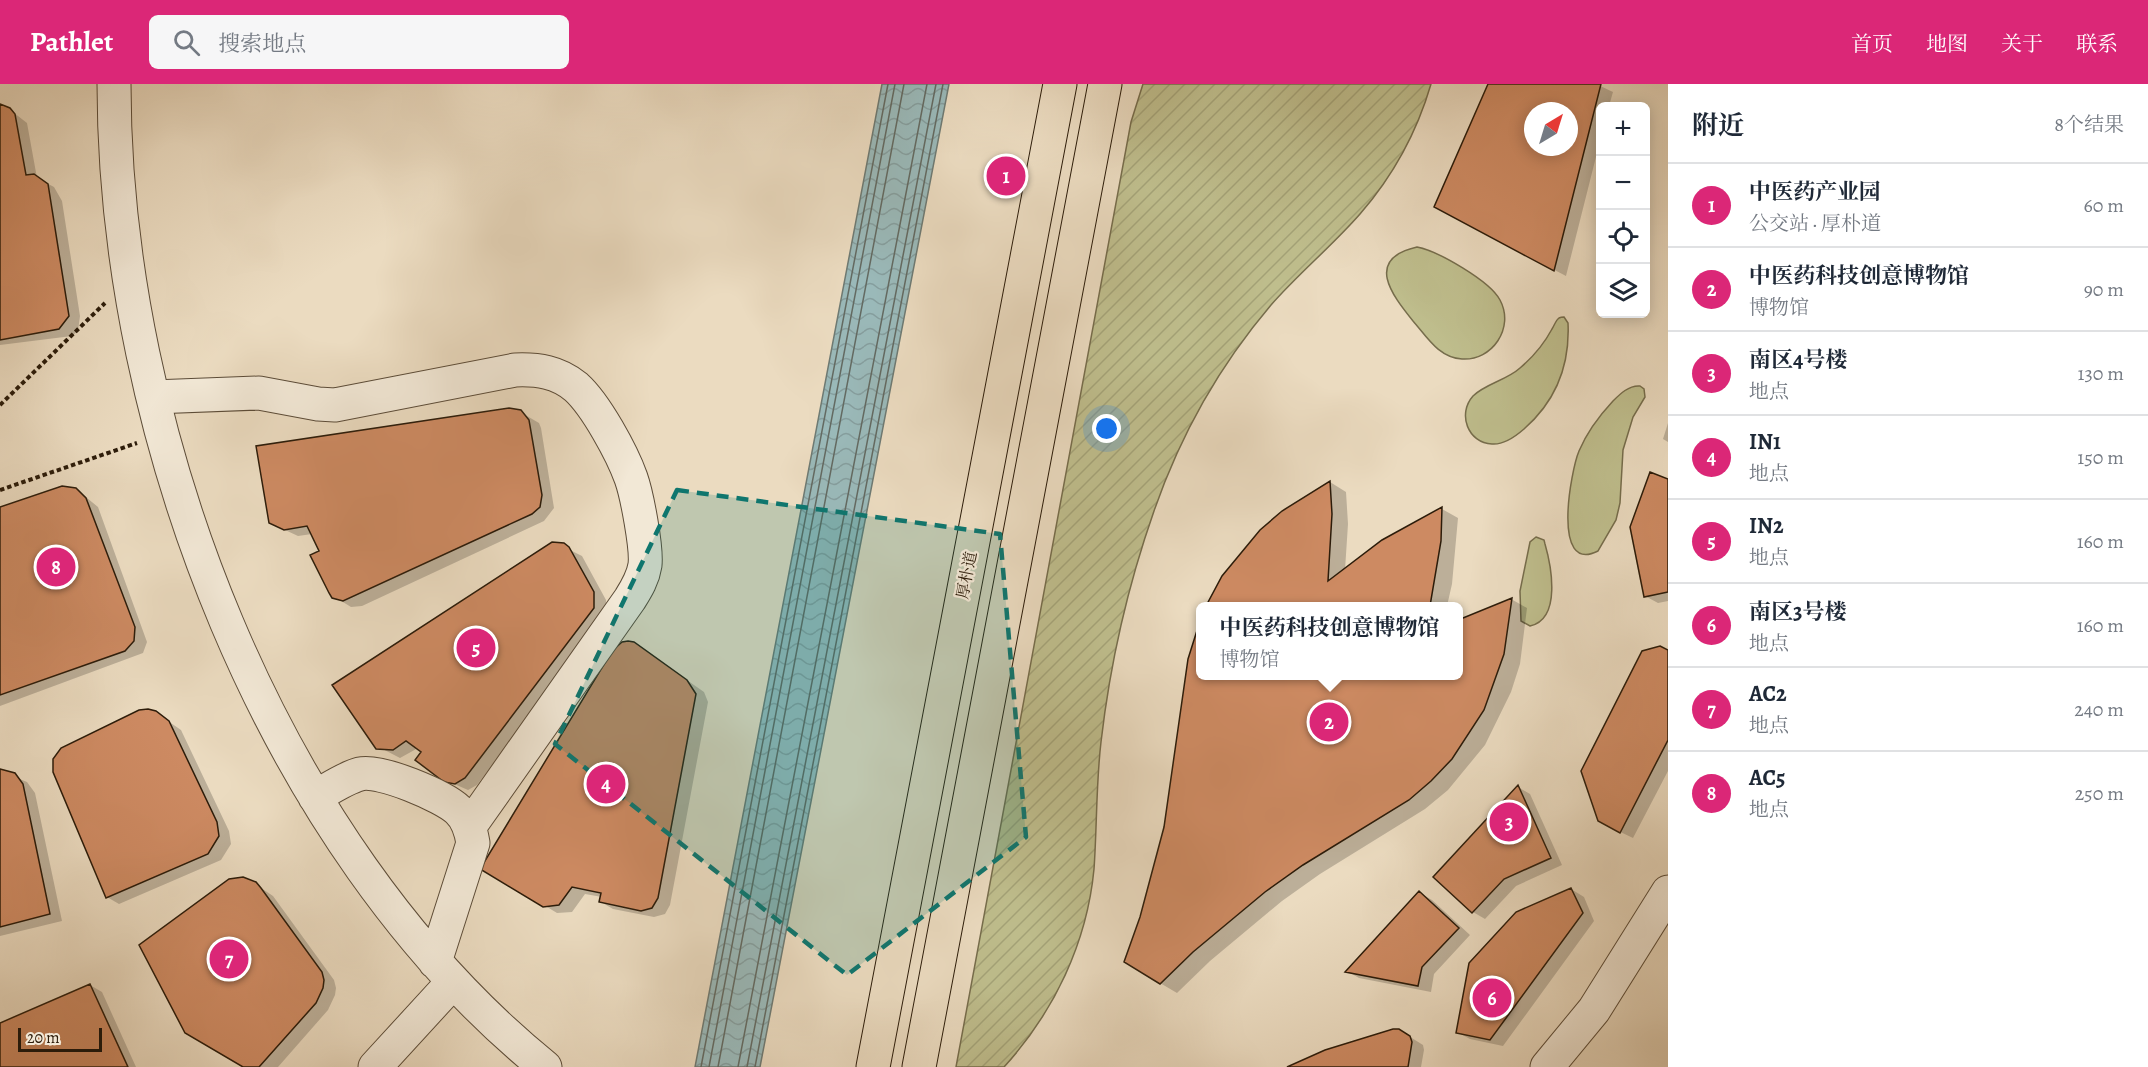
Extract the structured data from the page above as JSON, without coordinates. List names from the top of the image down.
{
  "streets": {
    "main road": ["厚朴道"]
  },
  "scale_bar": "20 m",
  "north": "top right",
  "page": {
    "header": "Pathlet",
    "search": "搜索地点",
    "nav": [
      "首页",
      "地图",
      "关于",
      "联系"
    ],
    "heading": ["附近", "8个结果"],
    "map_buttons": ["+", "−"],
    "pins": [
      "1",
      "8",
      "5",
      "2",
      "4",
      "3",
      "7",
      "6"
    ],
    "list": [
      {
        "mark": "1",
        "name": "中医药产业园",
        "note": "公交站 · 厚朴道",
        "value": "60 m"
      },
      {
        "mark": "2",
        "name": "中医药科技创意博物馆",
        "note": "博物馆",
        "value": "90 m"
      },
      {
        "mark": "3",
        "name": "南区4号楼",
        "note": "地点",
        "value": "130 m"
      },
      {
        "mark": "4",
        "name": "IN1",
        "note": "地点",
        "value": "150 m"
      },
      {
        "mark": "5",
        "name": "IN2",
        "note": "地点",
        "value": "160 m"
      },
      {
        "mark": "6",
        "name": "南区3号楼",
        "note": "地点",
        "value": "160 m"
      },
      {
        "mark": "7",
        "name": "AC2",
        "note": "地点",
        "value": "240 m"
      },
      {
        "mark": "8",
        "name": "AC5",
        "note": "地点",
        "value": "250 m"
      }
    ],
    "popup": ["中医药科技创意博物馆", "博物馆"],
    "scale": "20 m"
  }
}
